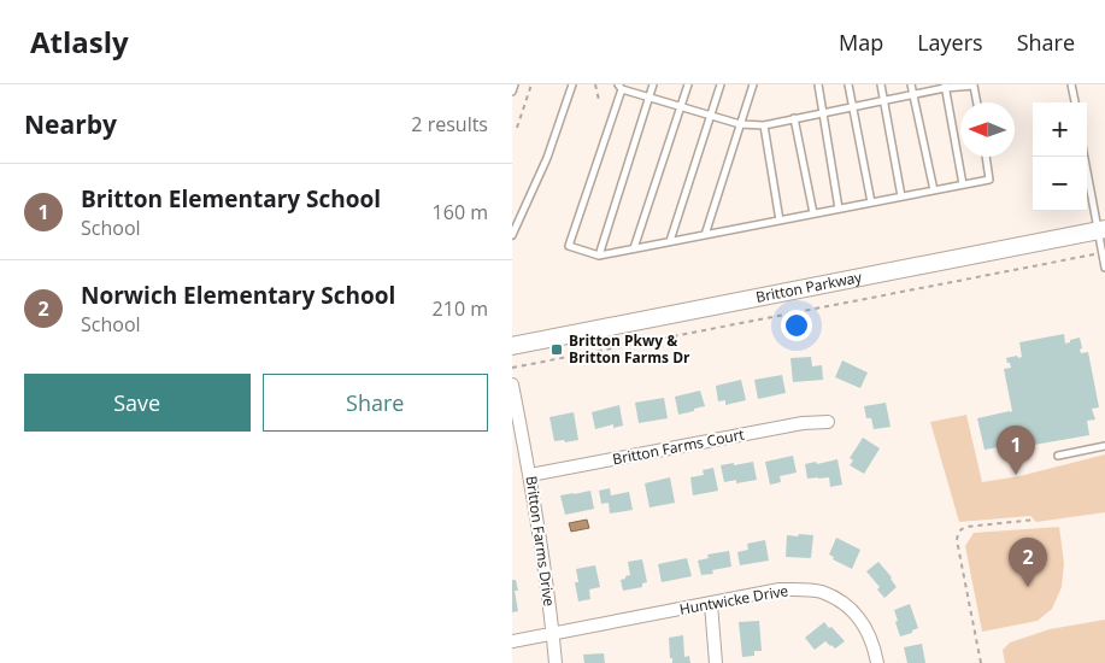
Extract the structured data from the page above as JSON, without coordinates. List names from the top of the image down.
{
  "streets": {
    "main road": ["Britton Parkway"],
    "street": ["Britton Farms Court", "Britton Farms Drive", "Huntwicke Drive"]
  },
  "crossings": [
    ["Britton Farms Court", "Britton Farms Drive"],
    ["Britton Farms Drive", "Huntwicke Drive"]
  ],
  "places": {
    "transit": ["Britton Pkwy & Britton Farms Dr"]
  },
  "north": "left",
  "page": {
    "header": "Atlasly",
    "nav": ["Map", "Layers", "Share"],
    "heading": ["Nearby", "2 results"],
    "map_buttons": ["+", "−"],
    "list": [
      {
        "mark": "1",
        "name": "Britton Elementary School",
        "note": "School",
        "value": "160 m"
      },
      {
        "mark": "2",
        "name": "Norwich Elementary School",
        "note": "School",
        "value": "210 m"
      }
    ],
    "buttons": ["Save", "Share"],
    "pins": ["1", "2"]
  }
}
